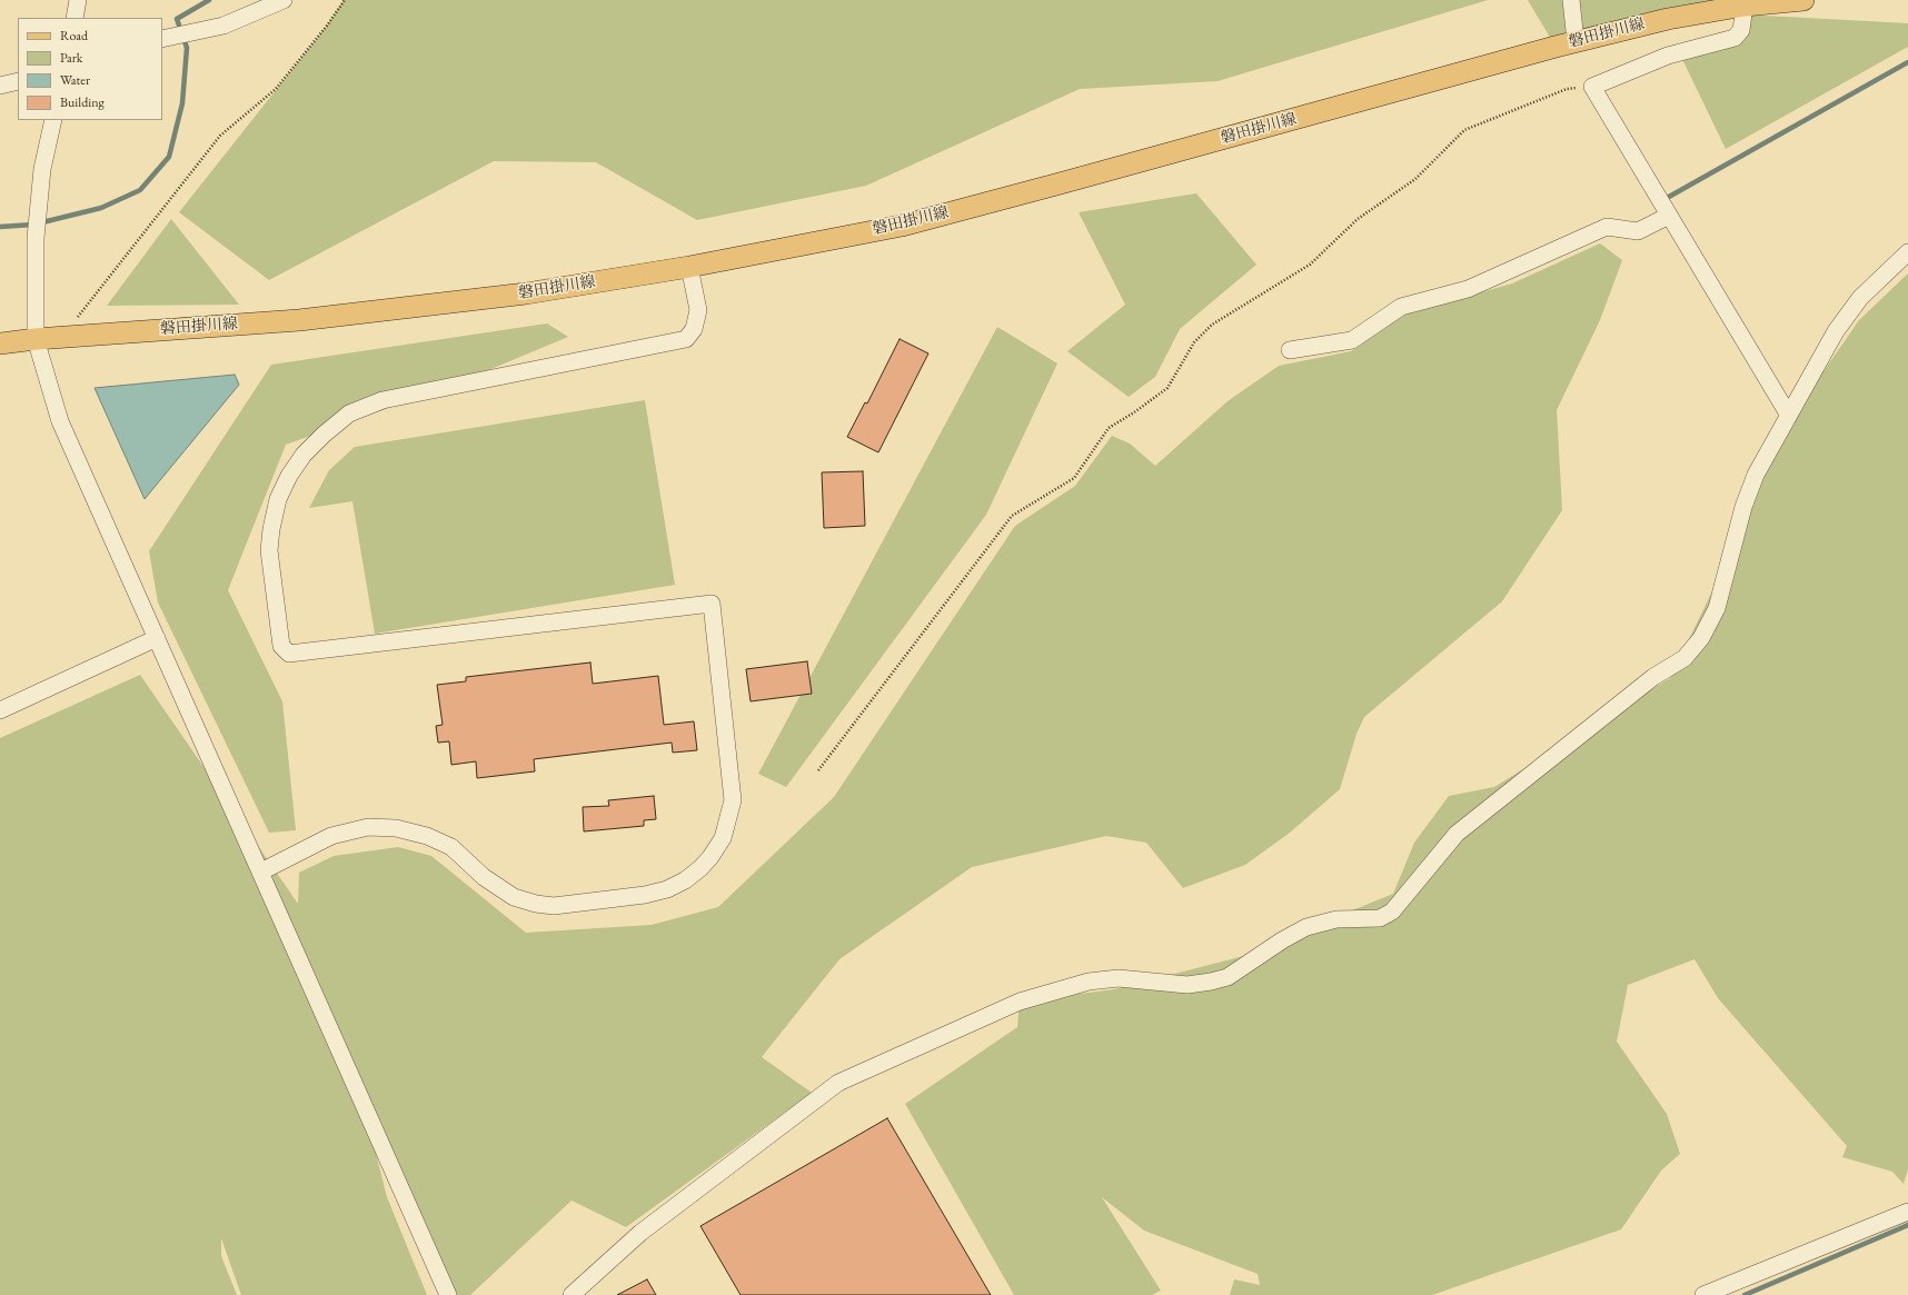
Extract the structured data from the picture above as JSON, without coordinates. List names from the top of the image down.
{
  "streets": {
    "main road": ["磐田掛川線"]
  },
  "legend": [
    "Road",
    "Park",
    "Water",
    "Building"
  ]
}
